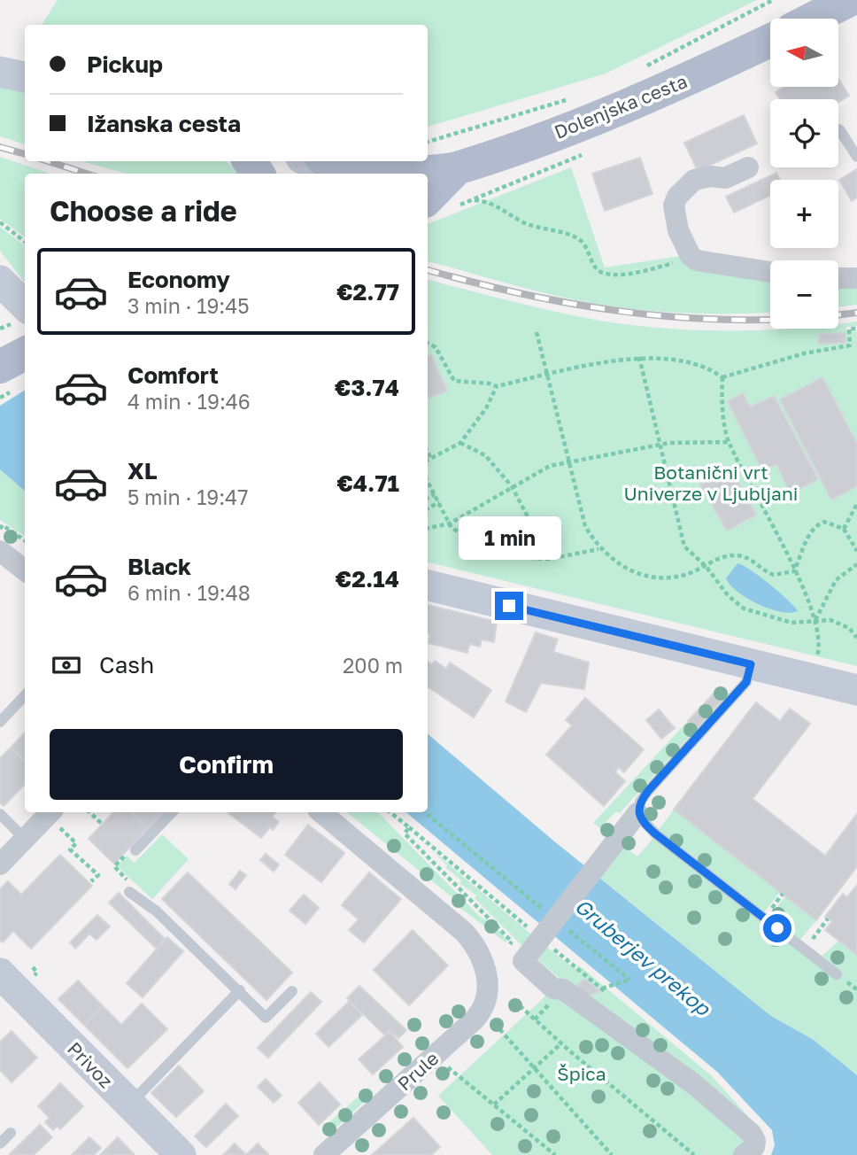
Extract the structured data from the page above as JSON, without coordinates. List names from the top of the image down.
{
  "streets": {
    "main road": ["Dolenjska cesta", "Privoz"],
    "street": ["Prule"]
  },
  "water": ["Gruberjev prekop"],
  "parks": ["Botanični vrt Univerze v Ljubljani", "Špica"],
  "north": "left",
  "page": {
    "map_buttons": ["+", "−"],
    "banner": ["Pickup", "Ižanska cesta"],
    "heading": "Choose a ride",
    "list": [
      {
        "name": "Economy",
        "note": "3 min · 19:45",
        "value": "€2.77"
      },
      {
        "name": "Comfort",
        "note": "4 min · 19:46",
        "value": "€3.74"
      },
      {
        "name": "XL",
        "note": "5 min · 19:47",
        "value": "€4.71"
      },
      {
        "name": "Black",
        "note": "6 min · 19:48",
        "value": "€2.14"
      }
    ],
    "bubble": "1 min",
    "pay": ["Cash", "200 m"],
    "buttons": "Confirm"
  }
}
